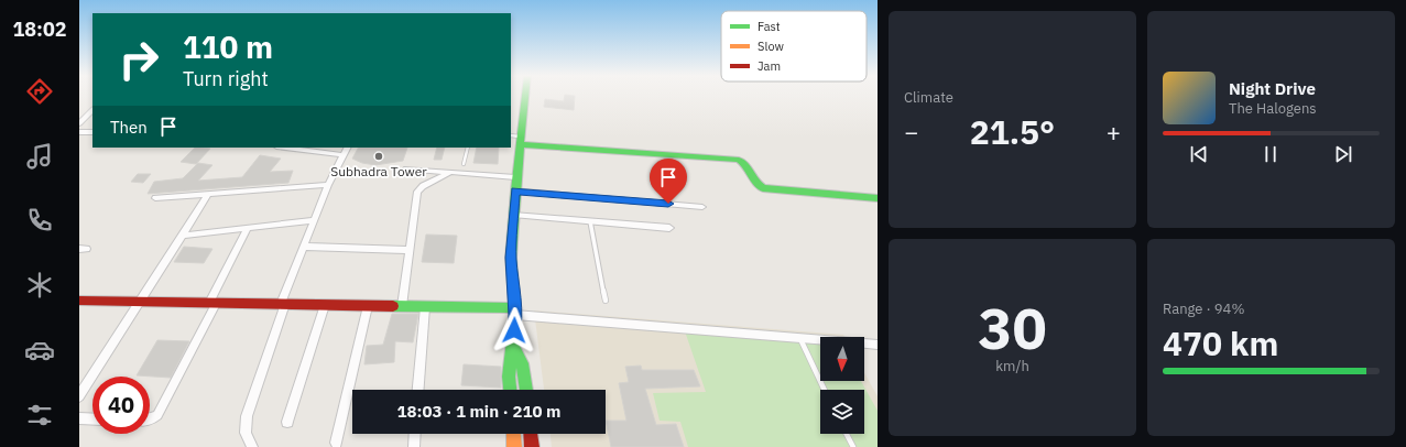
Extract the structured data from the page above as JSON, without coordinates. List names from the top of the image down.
{
  "places": ["Subhadra Tower"],
  "legend": ["Fast", "Slow", "Jam"],
  "north": "bottom",
  "page": {
    "tabs": "18:02",
    "tile": [
      "Climate",
      ["30", "km/h"],
      ["Range · 94%", "470 km"]
    ],
    "turn": ["110 m", "Turn right"],
    "song": ["Night Drive", "The Halogens"],
    "then": "Then",
    "heat": ["−", "21.5°", "+"],
    "limit": "40",
    "trip": "18:03 · 1 min · 210 m"
  }
}
